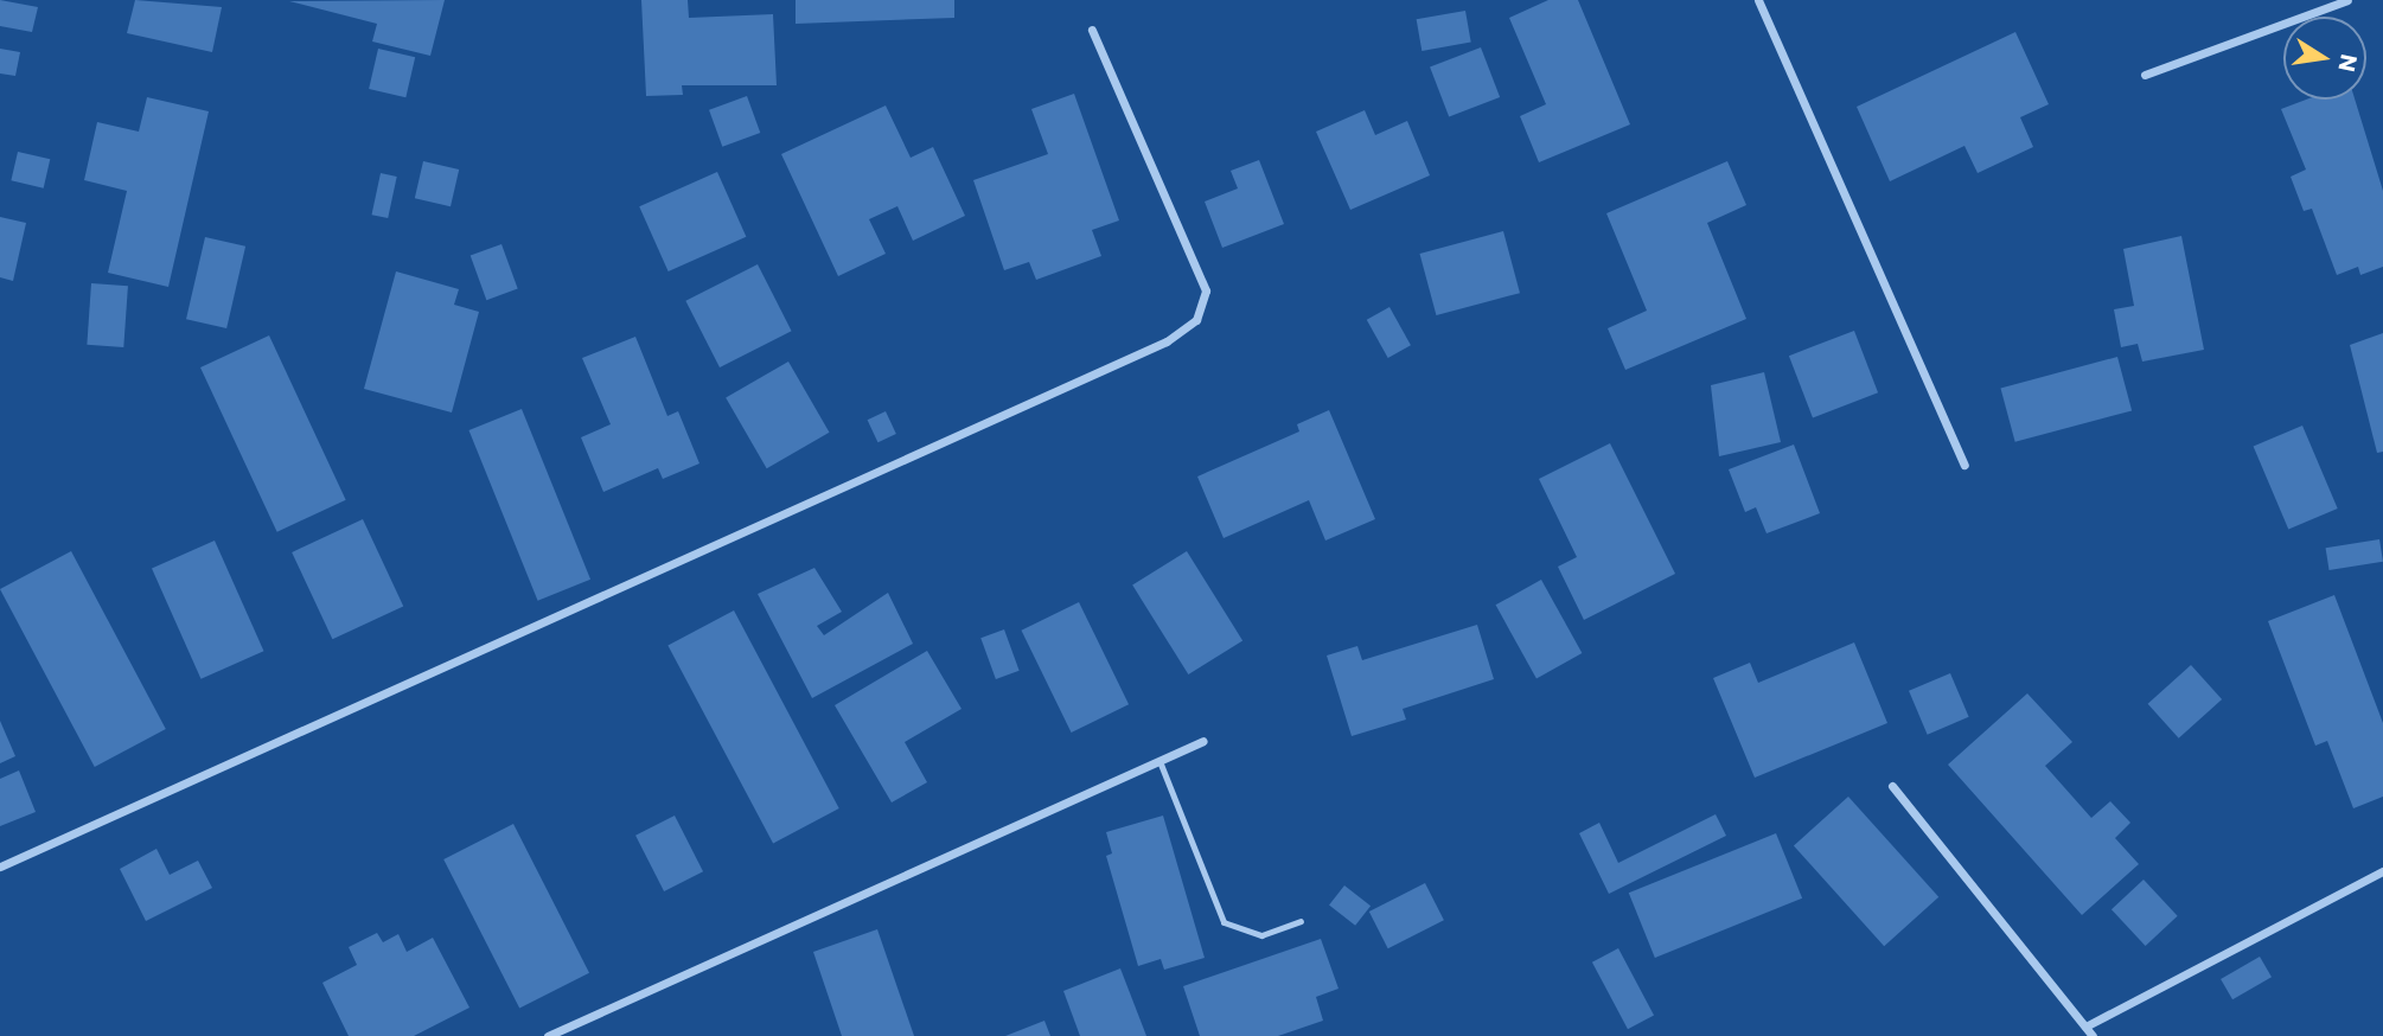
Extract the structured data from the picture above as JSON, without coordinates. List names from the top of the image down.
{
  "north": "right"
}
